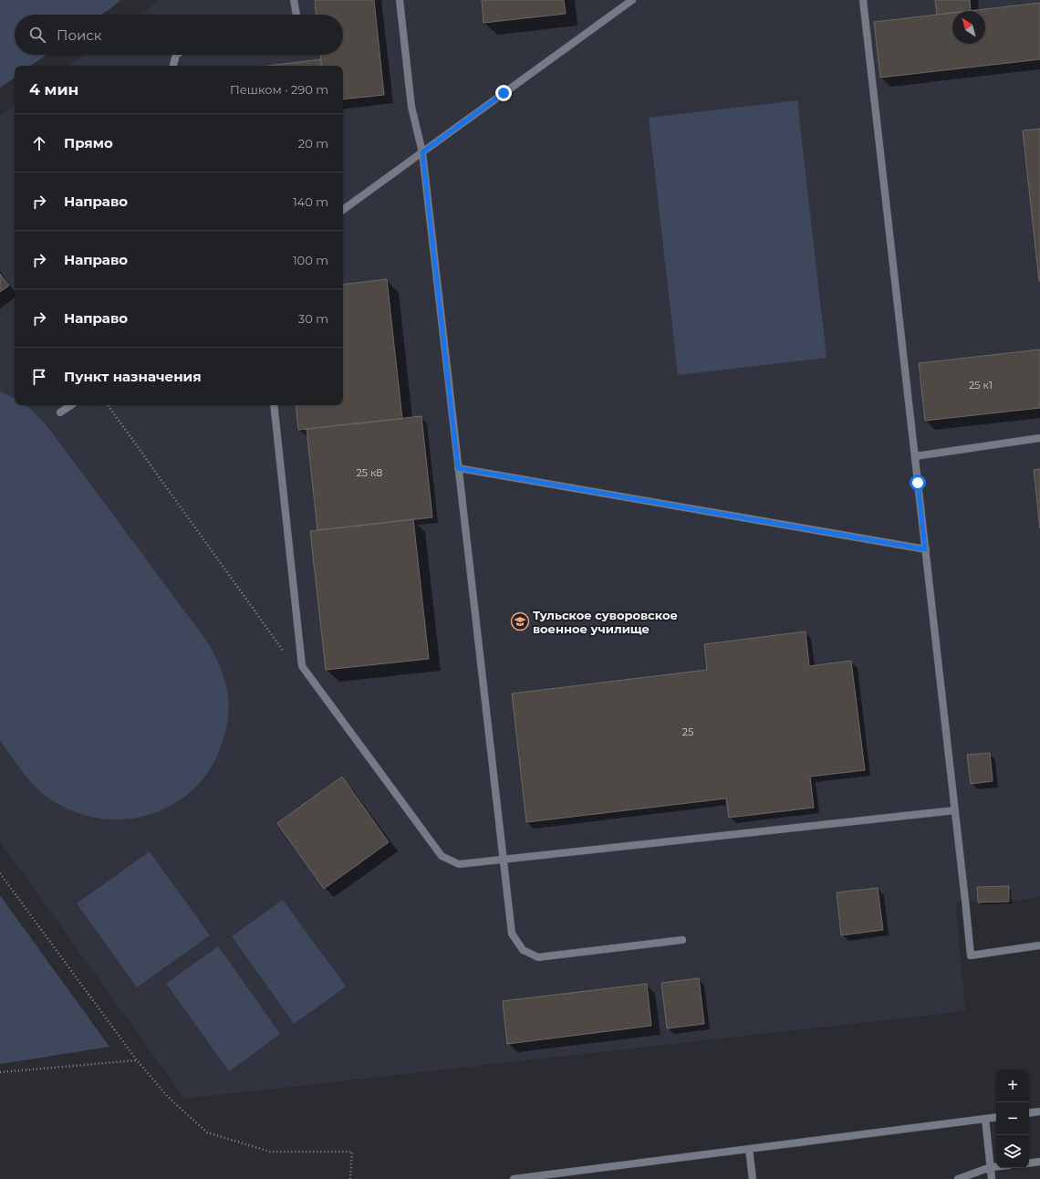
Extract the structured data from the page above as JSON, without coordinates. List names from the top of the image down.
{
  "places": {
    "school or university": ["Тульское суворовское военное училище"]
  },
  "house_numbers": ["25 к1", "25 к8", "25"],
  "north": "top left",
  "page": {
    "search": "Поиск",
    "heading": ["4 мин", "Пешком · 290 m"],
    "list": [
      ["Прямо", "20 m"],
      ["Направо", "140 m"],
      ["Направо", "100 m"],
      ["Направо", "30 m"],
      "Пункт назначения"
    ],
    "map_buttons": ["+", "−"]
  }
}
